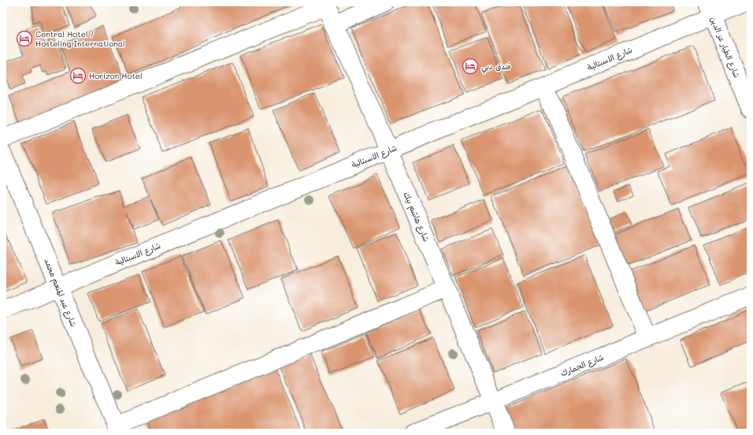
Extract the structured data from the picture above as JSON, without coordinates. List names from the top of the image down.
{
  "streets": {
    "street": [
      "شارع الطيار عز الدين",
      "شارع الاسبتالية",
      "شارع هاشم بيك",
      "شارع عبد المنعم محمد",
      "شارع الجمارك"
    ]
  },
  "crossings": [
    ["شارع الطيار عز الدين", "شارع الاسبتالية"],
    ["شارع الاسبتالية", "شارع هاشم بيك"],
    ["شارع الاسبتالية", "شارع عبد المنعم محمد"],
    ["شارع هاشم بيك", "شارع الجمارك"]
  ],
  "places": {
    "hotel": ["Central Hotel / Hosteling International", "فندق دبي", "Horizon Hotel"]
  }
}
